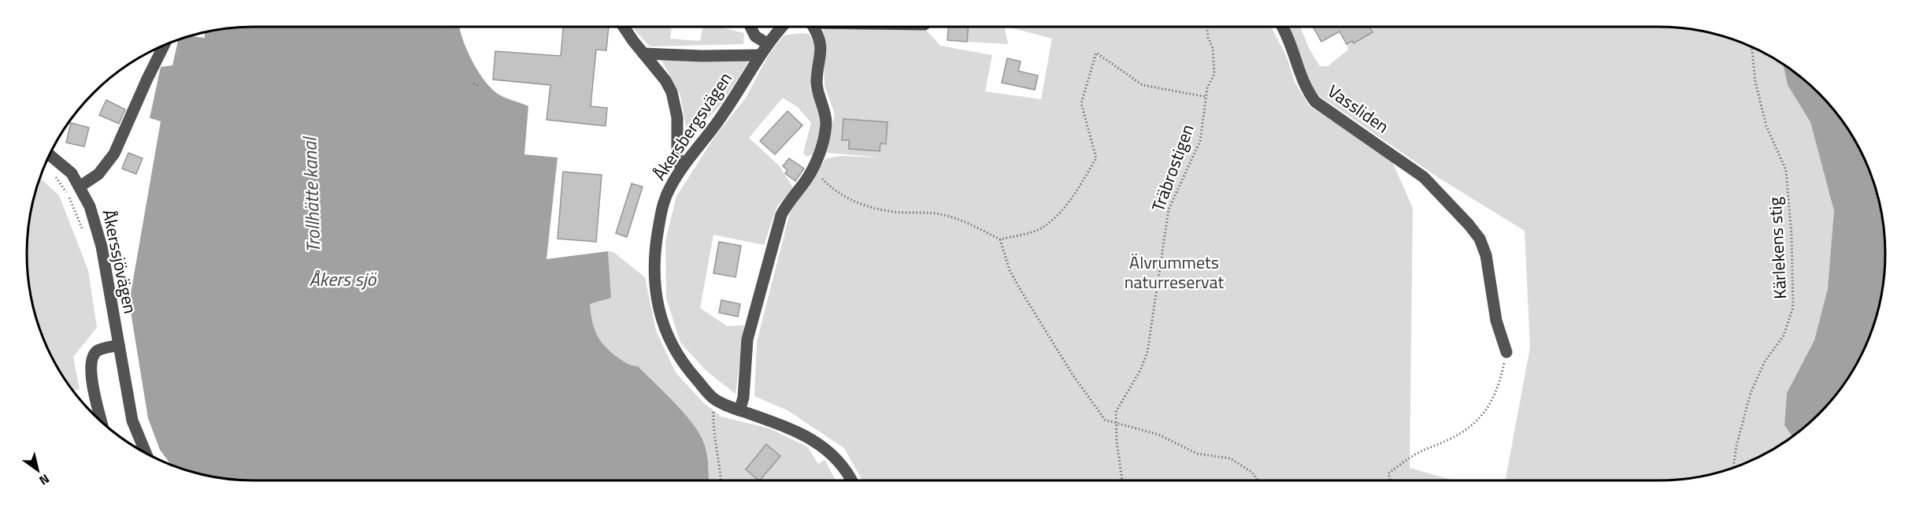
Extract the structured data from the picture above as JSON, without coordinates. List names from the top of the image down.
{
  "streets": {
    "street": ["Vassliden", "Åkersbergsvägen", "Åkerssjövägen"],
    "path": ["Träbrostigen", "Kärlekens stig"]
  },
  "water": ["Trollhätte kanal", "Åkers sjö"],
  "parks": ["Älvrummets naturreservat"],
  "north": "bottom right"
}
